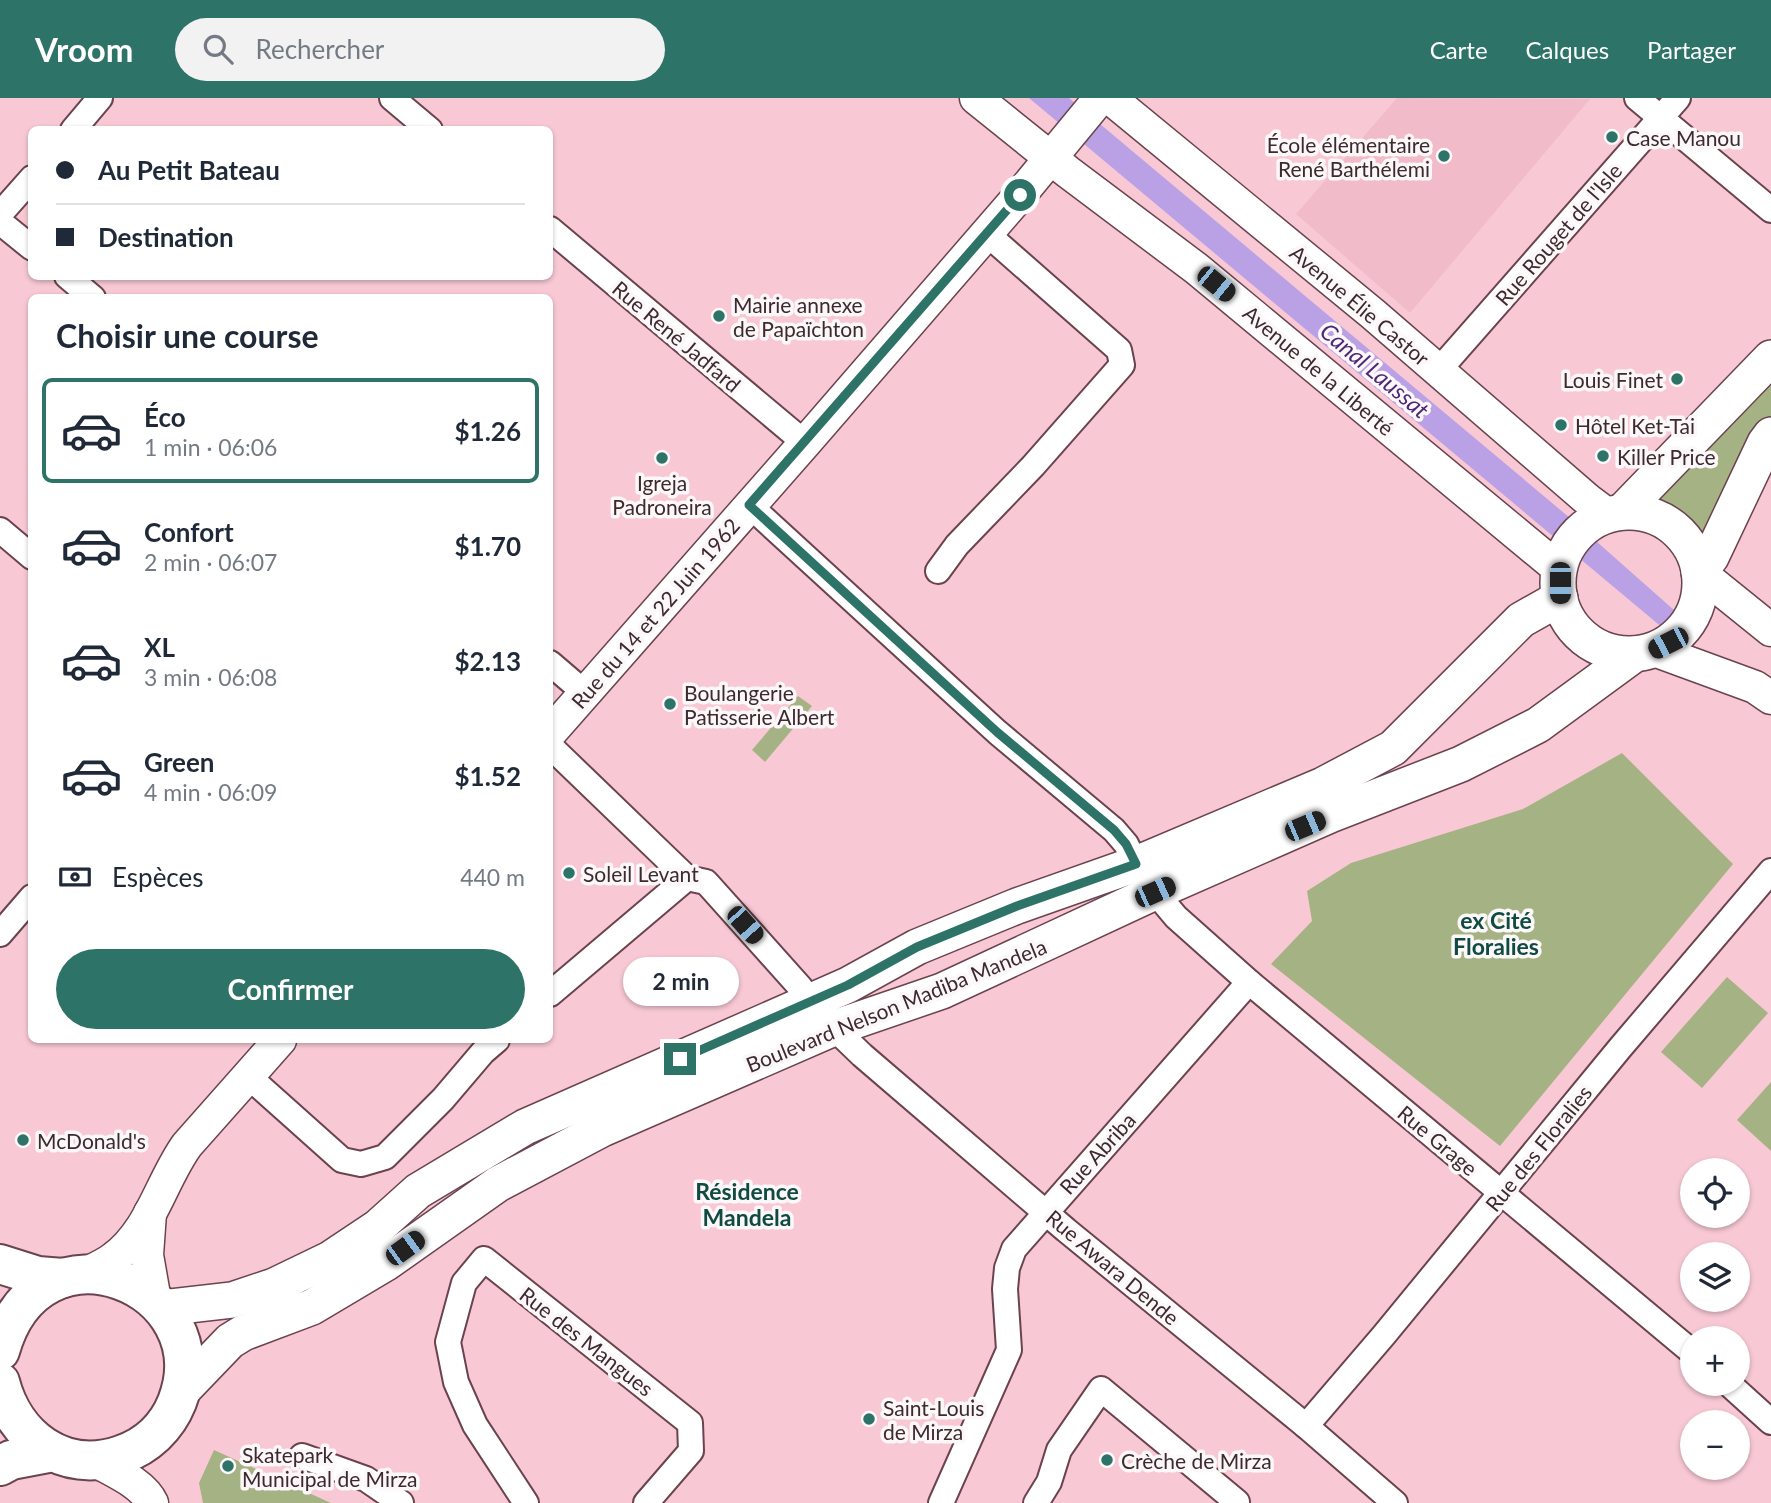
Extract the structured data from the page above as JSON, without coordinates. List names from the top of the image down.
{
  "streets": {
    "main road": ["Boulevard Nelson Madiba Mandela"],
    "street": [
      "Rue Rouget de l'Isle",
      "Avenue Élie Castor",
      "Rue René Jadfard",
      "Avenue de la Liberté",
      "Rue du 14 et 22 Juin 1962",
      "Rue Grage",
      "Rue des Floralies",
      "Rue Abriba",
      "Rue Awara Dende",
      "Rue des Mangues"
    ]
  },
  "crossings": [
    ["Rue Rouget de l'Isle", "Avenue Élie Castor"],
    ["Avenue Élie Castor", "Avenue de la Liberté"],
    ["Avenue Élie Castor", "Rue du 14 et 22 Juin 1962"],
    ["Avenue Élie Castor", "Boulevard Nelson Madiba Mandela"],
    ["Rue René Jadfard", "Rue du 14 et 22 Juin 1962"],
    ["Avenue de la Liberté", "Rue du 14 et 22 Juin 1962"],
    ["Avenue de la Liberté", "Boulevard Nelson Madiba Mandela"],
    ["Rue du 14 et 22 Juin 1962", "Rue Grage"],
    ["Boulevard Nelson Madiba Mandela", "Rue Grage"],
    ["Boulevard Nelson Madiba Mandela", "Rue Awara Dende"],
    ["Rue Grage", "Rue des Floralies"],
    ["Rue Grage", "Rue Abriba"],
    ["Rue des Floralies", "Rue Awara Dende"],
    ["Rue Abriba", "Rue Awara Dende"]
  ],
  "districts": ["ex Cité Floralies", "Résidence Mandela"],
  "water": ["Canal Laussat"],
  "places": [
    "Case Manou",
    "École élémentaire René Barthélemi",
    "Mairie annexe de Papaïchton",
    "Louis Finet",
    "Hôtel Ket-Tai",
    "Killer Price",
    "Igreja Padroneira",
    "Boulangerie Patisserie Albert",
    "Soleil Levant",
    "McDonald's",
    "Saint-Louis de Mirza",
    "Crèche de Mirza",
    "Skatepark Municipal de Mirza"
  ],
  "page": {
    "header": "Vroom",
    "search": "Rechercher",
    "nav": ["Carte", "Calques", "Partager"],
    "banner": ["Au Petit Bateau", "Destination"],
    "heading": "Choisir une course",
    "list": [
      {
        "name": "Éco",
        "note": "1 min · 06:06",
        "value": "$1.26"
      },
      {
        "name": "Confort",
        "note": "2 min · 06:07",
        "value": "$1.70"
      },
      {
        "name": "XL",
        "note": "3 min · 06:08",
        "value": "$2.13"
      },
      {
        "name": "Green",
        "note": "4 min · 06:09",
        "value": "$1.52"
      }
    ],
    "pay": ["Espèces", "440 m"],
    "buttons": "Confirmer",
    "bubble": "2 min",
    "map_buttons": ["+", "−"]
  }
}
